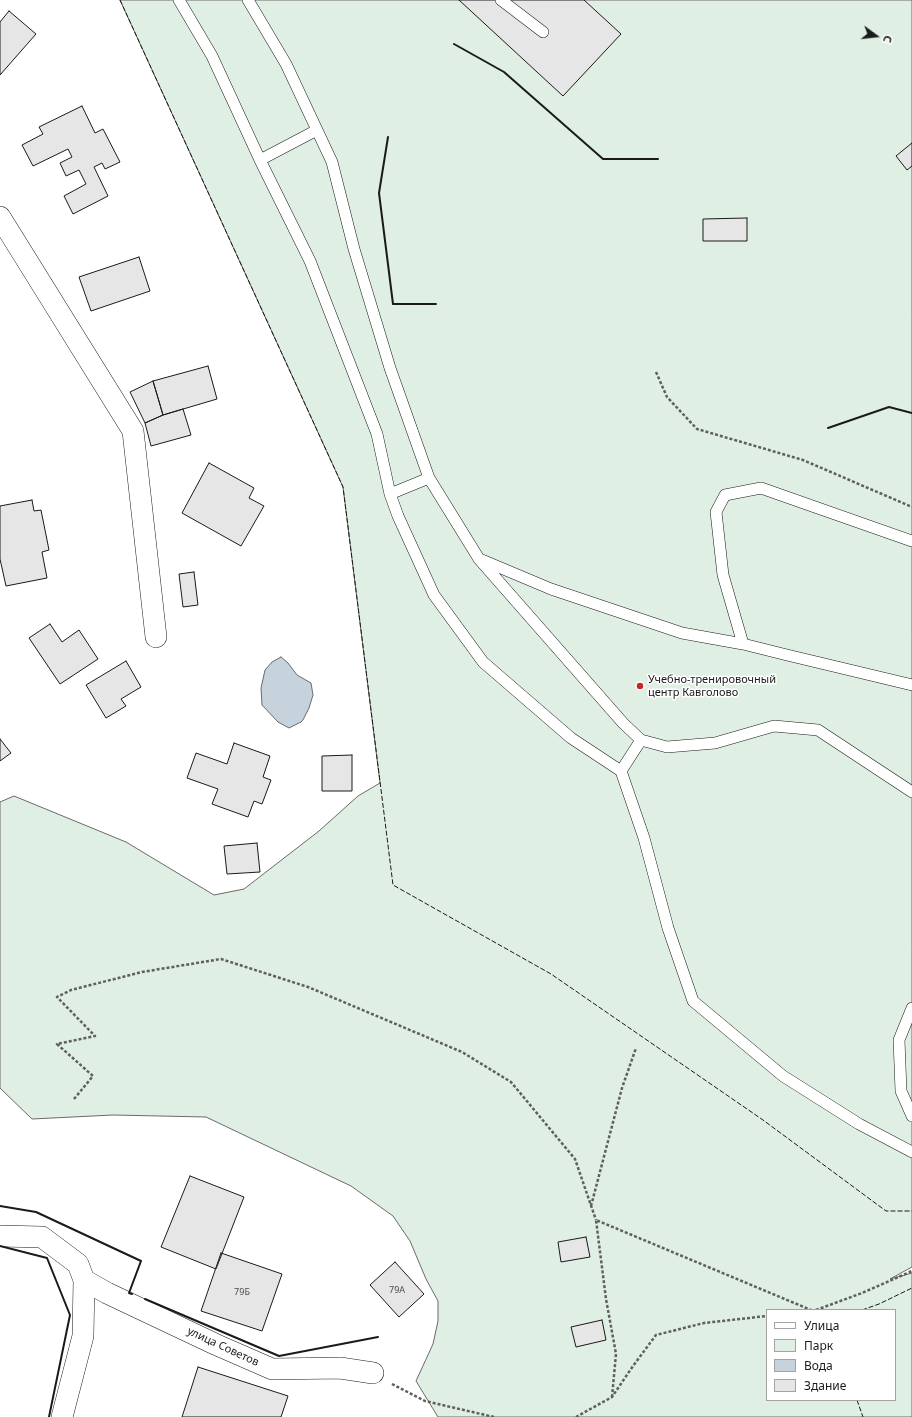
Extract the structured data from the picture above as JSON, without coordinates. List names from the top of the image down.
{
  "streets": {
    "street": ["улица Советов"]
  },
  "places": ["Учебно-тренировочный центр Кавголово"],
  "house_numbers": ["79А", "79Б"],
  "legend": [
    "Улица",
    "Парк",
    "Вода",
    "Здание"
  ],
  "north": "right"
}
